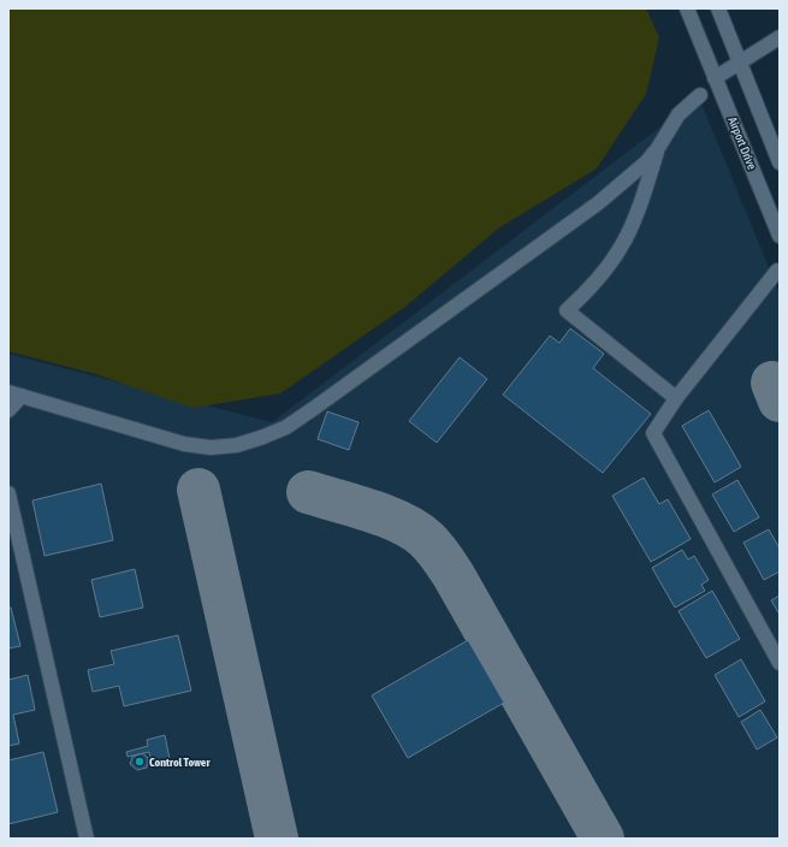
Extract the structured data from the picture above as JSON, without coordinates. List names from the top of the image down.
{
  "streets": {
    "street": ["Airport Drive"]
  },
  "places": ["Control Tower"]
}
